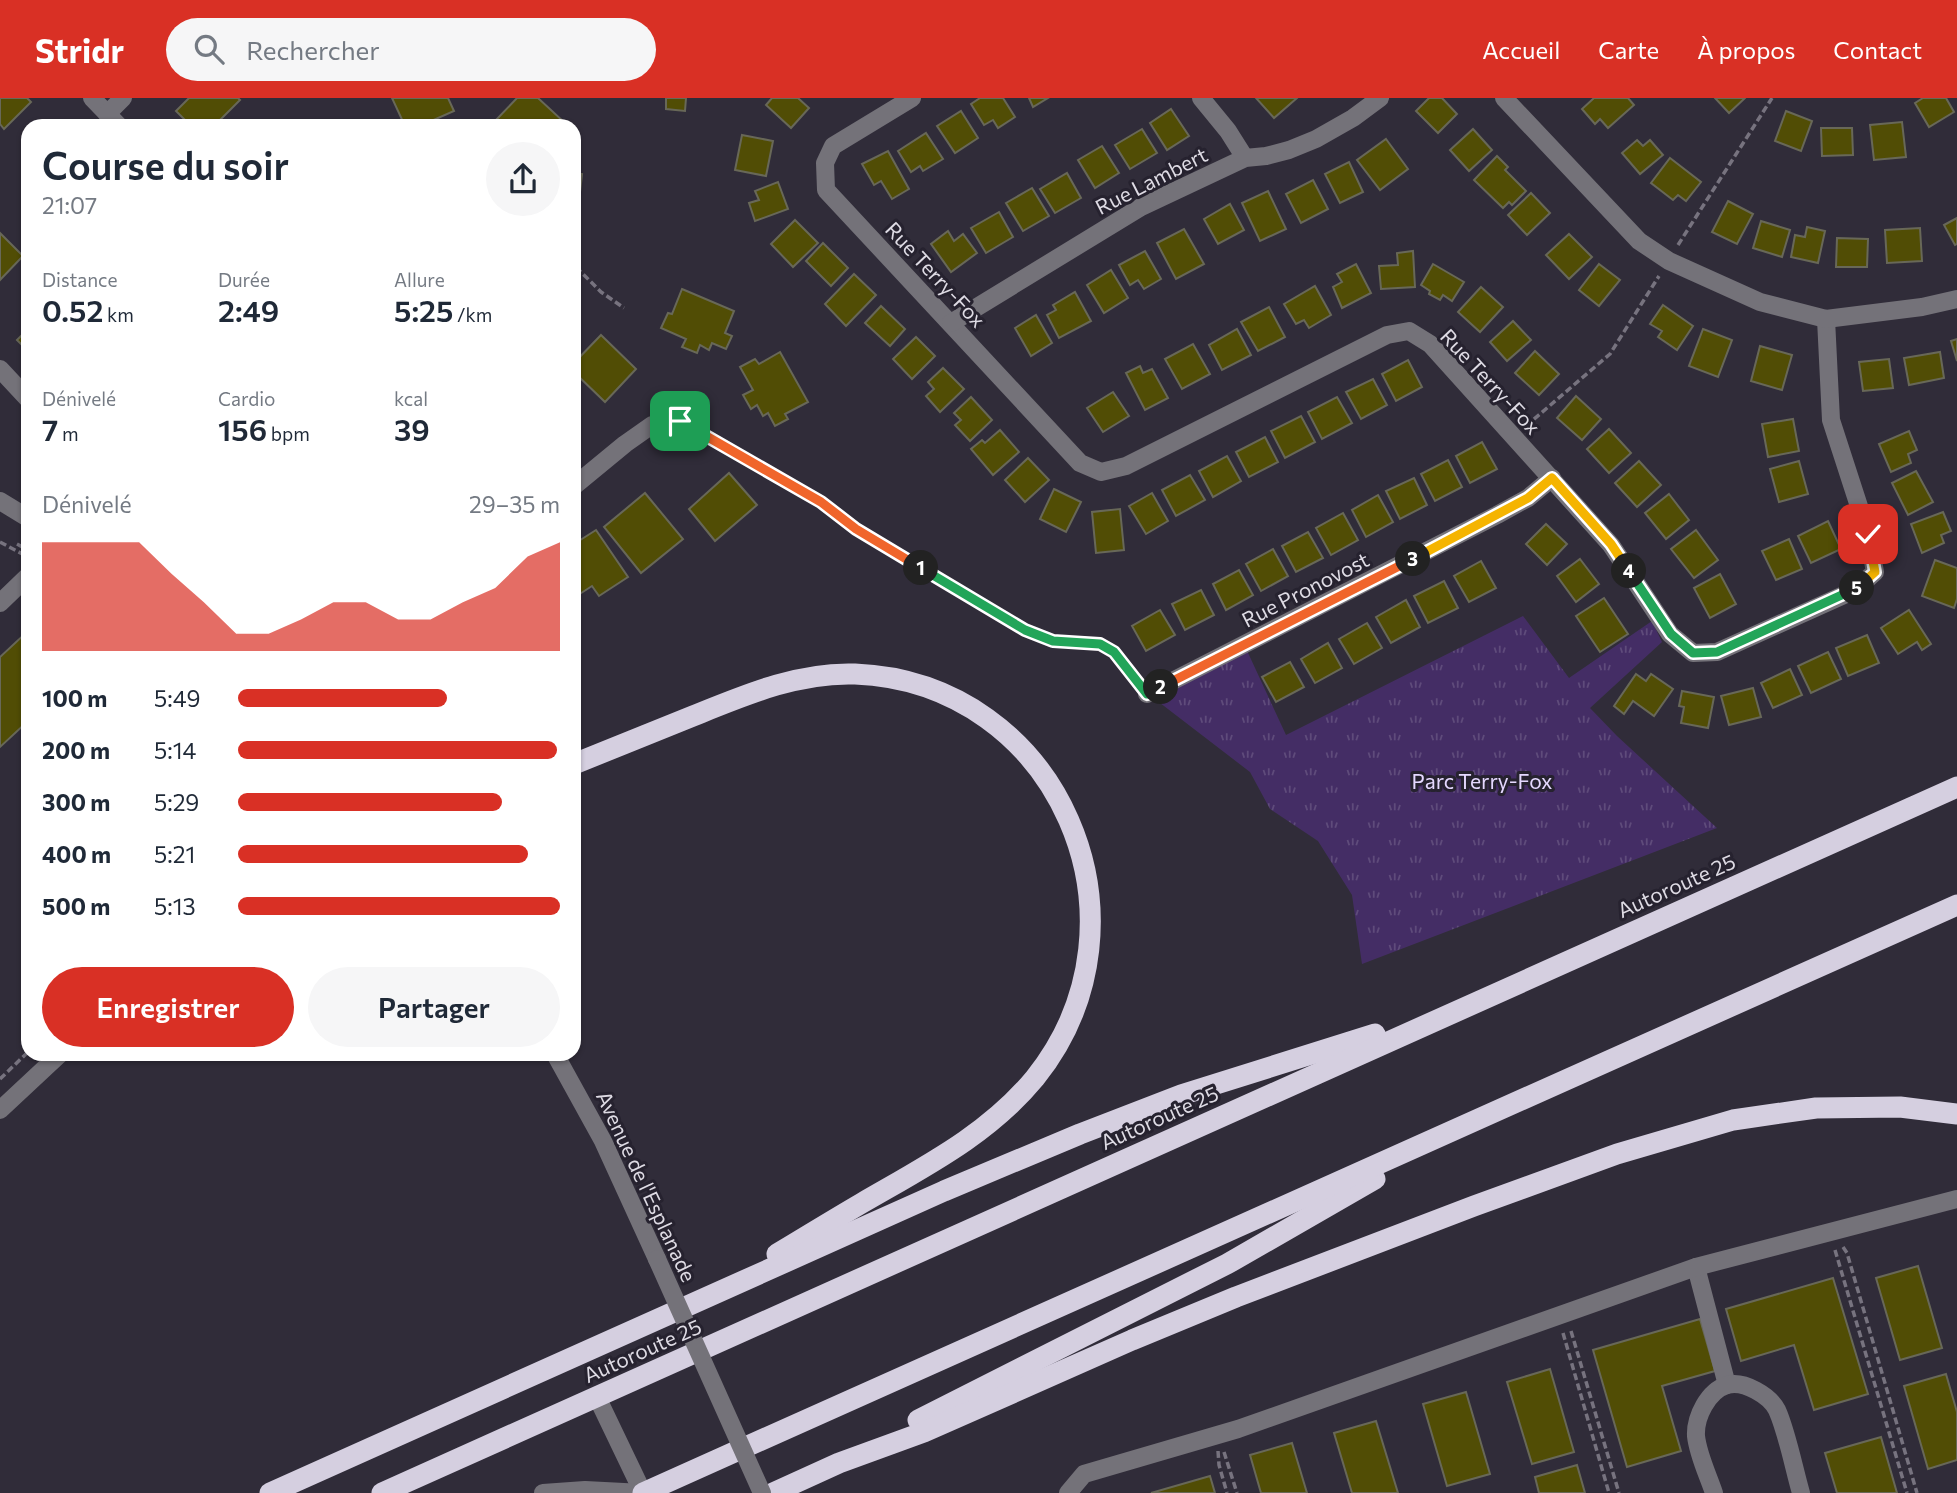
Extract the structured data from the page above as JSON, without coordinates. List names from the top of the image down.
{
  "streets": {
    "highway": ["Autoroute 25"],
    "street": [
      "Rue Lambert",
      "Rue Terry-Fox",
      "Rue Pronovost",
      "Avenue de l'Esplanade"
    ]
  },
  "crossings": [
    ["Rue Lambert", "Rue Terry-Fox"],
    ["Rue Terry-Fox", "Rue Pronovost"]
  ],
  "parks": ["Parc Terry-Fox"],
  "page": {
    "header": "Stridr",
    "search": "Rechercher",
    "nav": [
      "Accueil",
      "Carte",
      "À propos",
      "Contact"
    ],
    "heading": ["Course du soir", "21:07"],
    "stats": [
      ["Distance", "0.52 km"],
      ["Durée", "2:49"],
      ["Allure", "5:25 /km"],
      ["Dénivelé", "7 m"],
      ["Cardio", "156 bpm"],
      ["kcal", "39"]
    ],
    "chart": ["Dénivelé", "29–35 m"],
    "pins": [
      "3",
      "1",
      "4",
      "5",
      "2"
    ],
    "list": [
      {
        "name": "100 m",
        "note": "5:49"
      },
      {
        "name": "200 m",
        "note": "5:14"
      },
      {
        "name": "300 m",
        "note": "5:29"
      },
      {
        "name": "400 m",
        "note": "5:21"
      },
      {
        "name": "500 m",
        "note": "5:13"
      }
    ],
    "buttons": ["Enregistrer", "Partager"]
  }
}
